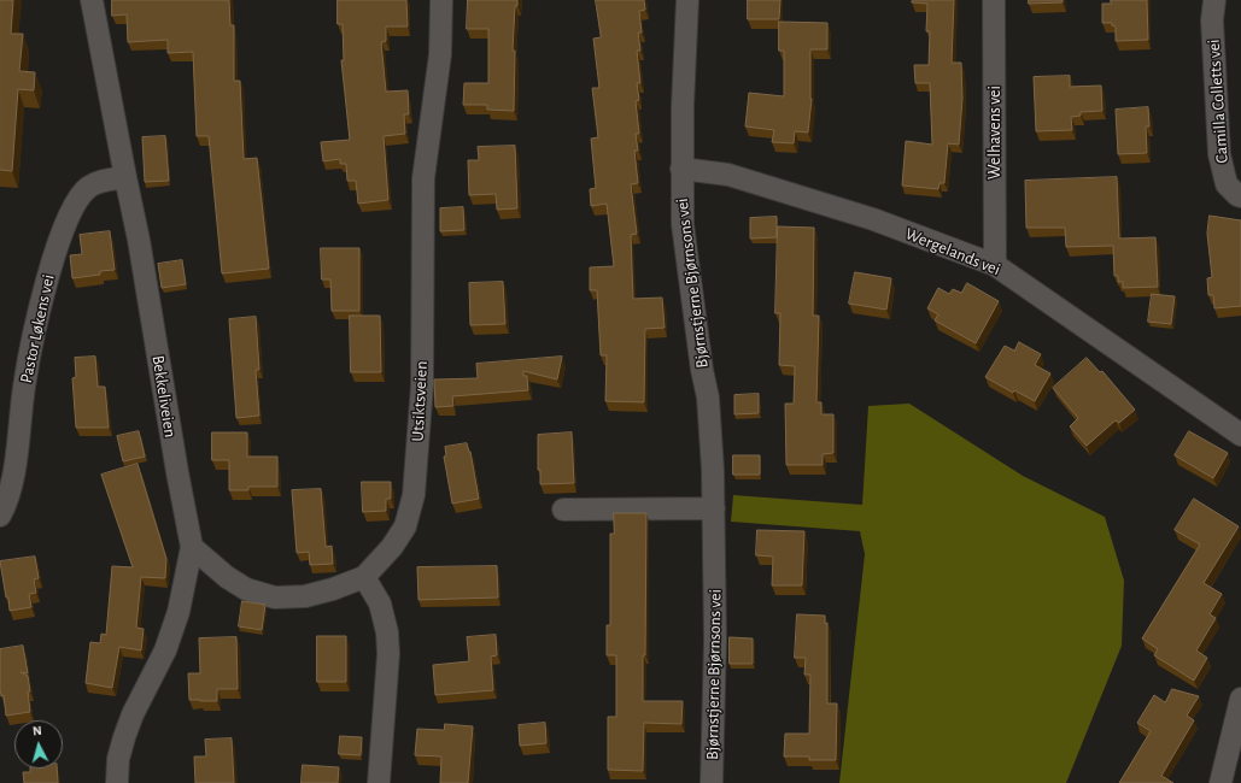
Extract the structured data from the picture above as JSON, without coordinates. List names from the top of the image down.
{
  "streets": {
    "street": [
      "Camilla Colletts vei",
      "Welhavens vei",
      "Wergelands vei",
      "Bjørnstjerne Bjørnsons vei",
      "Pastor Løkens vei",
      "Bekkeliveien",
      "Utsiktsveien"
    ]
  },
  "crossings": [
    ["Welhavens vei", "Wergelands vei"],
    ["Wergelands vei", "Bjørnstjerne Bjørnsons vei"],
    ["Pastor Løkens vei", "Bekkeliveien"]
  ],
  "north": "top"
}
